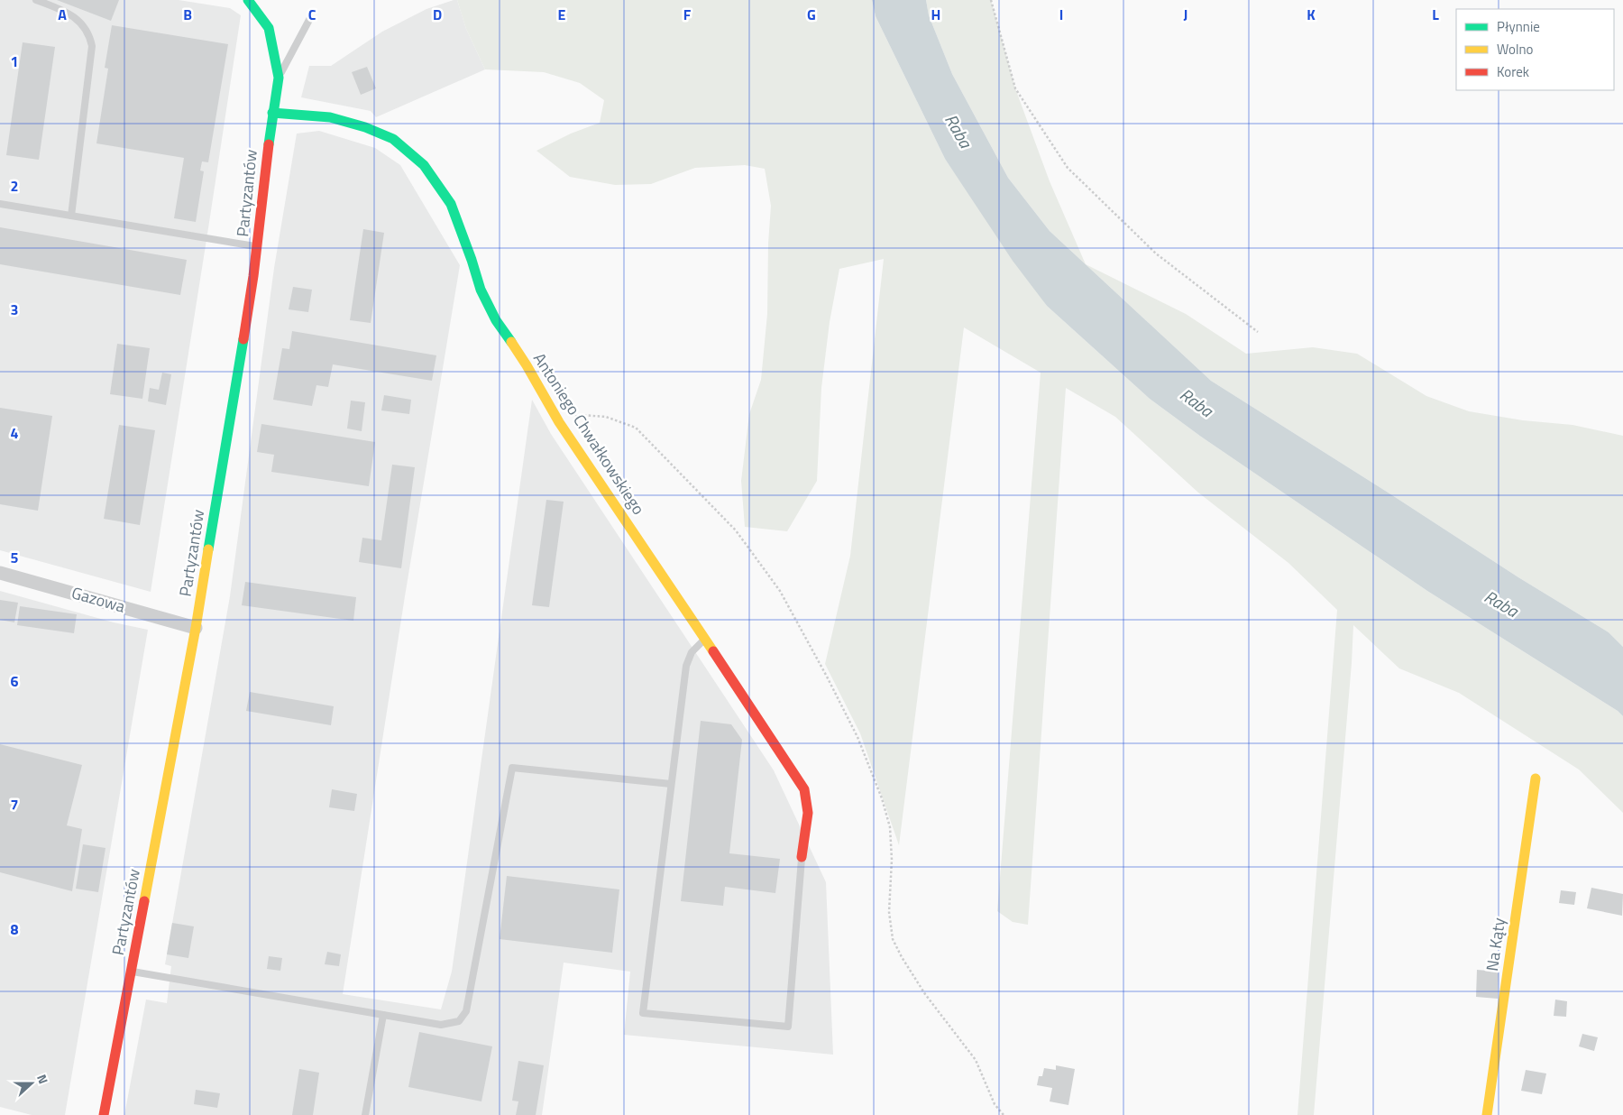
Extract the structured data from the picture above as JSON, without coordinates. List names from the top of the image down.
{
  "streets": {
    "street": [
      "Partyzantów",
      "Antoniego Chwałkowskiego",
      "Gazowa",
      "Na Kąty"
    ]
  },
  "crossings": [
    ["Partyzantów", "Antoniego Chwałkowskiego"],
    ["Partyzantów", "Gazowa"]
  ],
  "water": ["Raba"],
  "legend": ["Płynnie", "Wolno", "Korek"],
  "north": "right",
  "grid": {
    "columns": [
      "A",
      "B",
      "C",
      "D",
      "E",
      "F",
      "G",
      "H",
      "I",
      "J",
      "K",
      "L"
    ],
    "rows": [
      "1",
      "2",
      "3",
      "4",
      "5",
      "6",
      "7",
      "8"
    ]
  }
}
